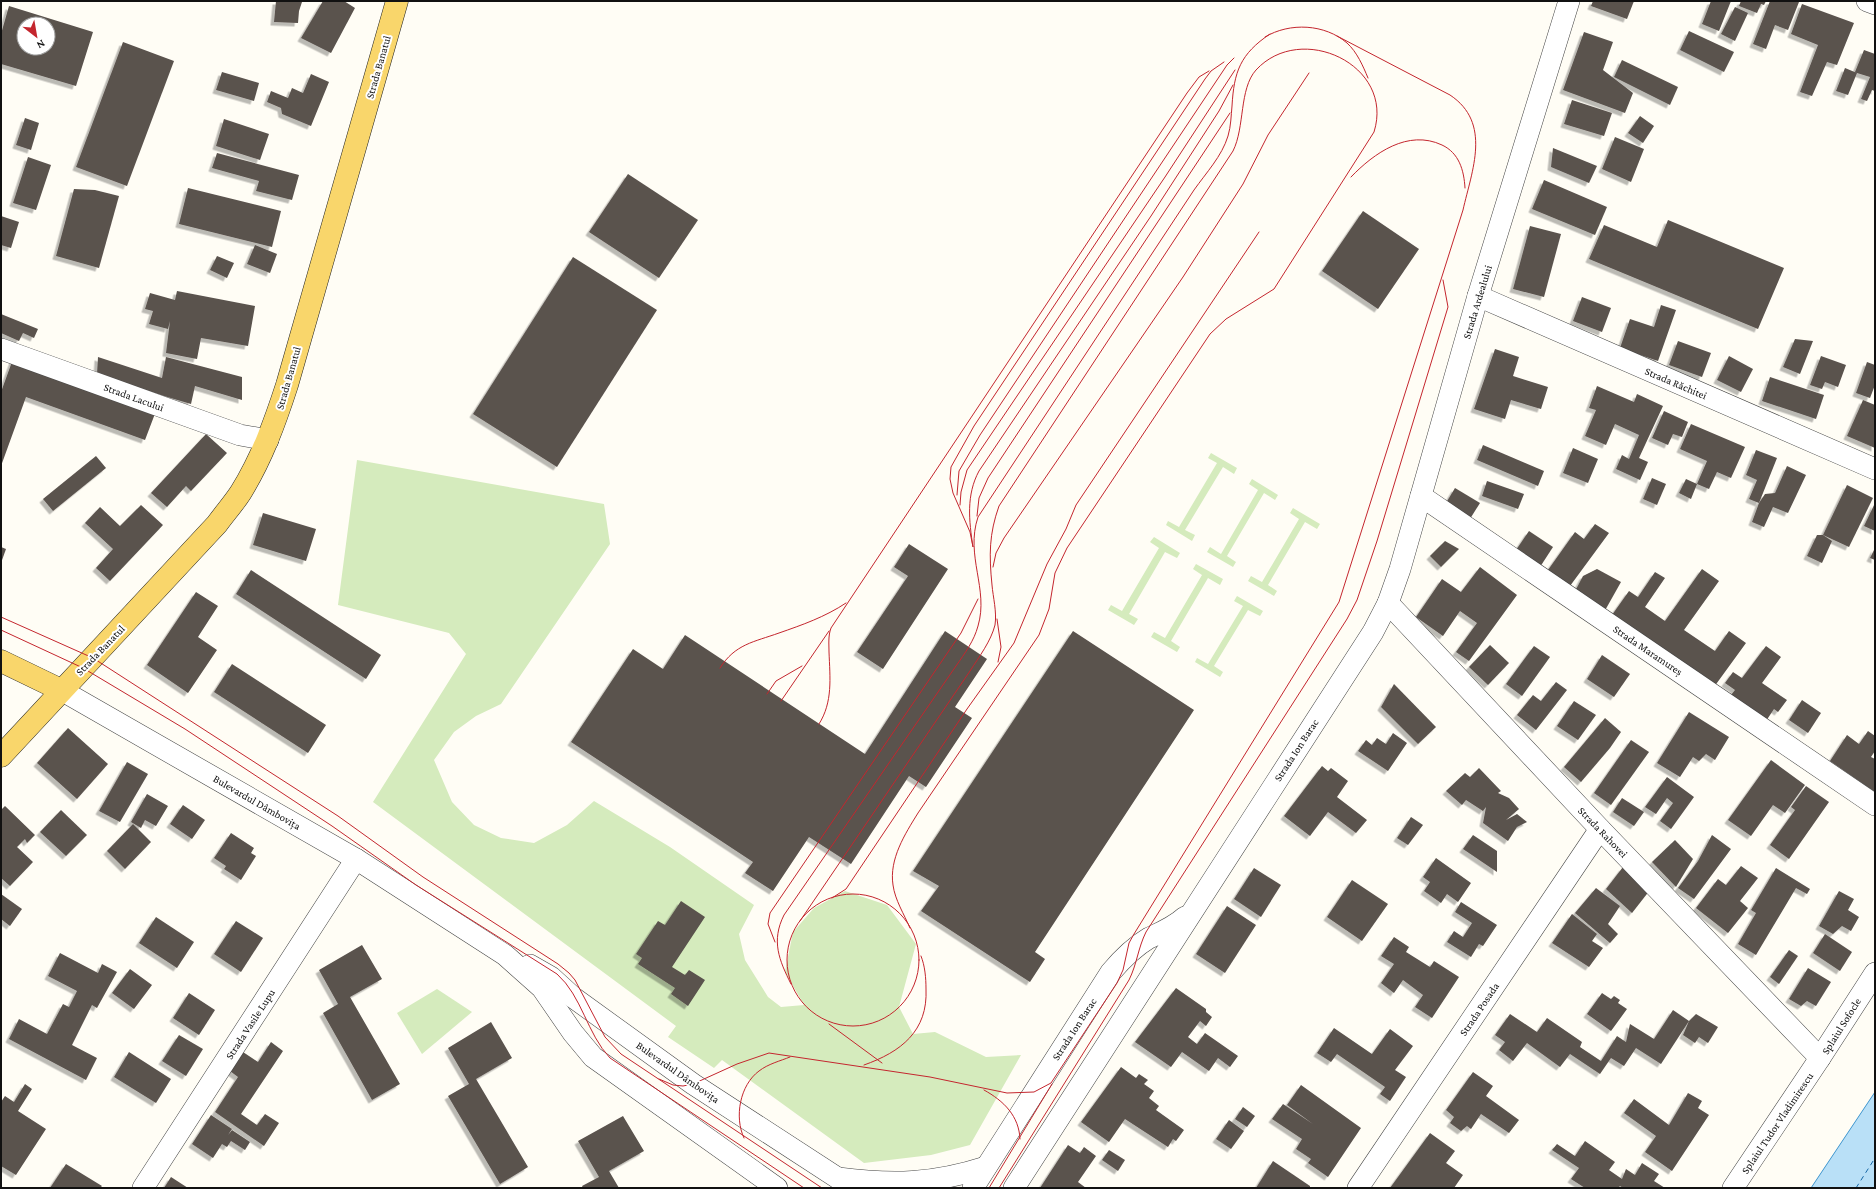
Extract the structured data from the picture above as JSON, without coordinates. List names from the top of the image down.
{
  "streets": {
    "main road": ["Strada Banatul", "Bulevardul Dâmbovița"],
    "street": [
      "Strada Ardealului",
      "Strada Răchitei",
      "Strada Lacului",
      "Strada Maramureș",
      "Strada Ion Barac",
      "Strada Rahovei",
      "Strada Posada",
      "Strada Vasile Lupu",
      "Splaiul Sofocle",
      "Splaiul Tudor Vladimirescu"
    ]
  },
  "crossings": [
    ["Strada Banatul", "Strada Lacului"],
    ["Strada Banatul", "Bulevardul Dâmbovița"],
    ["Strada Ardealului", "Strada Răchitei"],
    ["Strada Ardealului", "Strada Maramureș"],
    ["Strada Ardealului", "Strada Ion Barac"],
    ["Strada Ardealului", "Strada Rahovei"],
    ["Strada Ion Barac", "Strada Rahovei"],
    ["Bulevardul Dâmbovița", "Strada Vasile Lupu"],
    ["Strada Rahovei", "Strada Posada"],
    ["Strada Rahovei", "Splaiul Sofocle"],
    ["Strada Rahovei", "Splaiul Tudor Vladimirescu"],
    ["Splaiul Sofocle", "Splaiul Tudor Vladimirescu"]
  ],
  "north": "bottom right"
}
